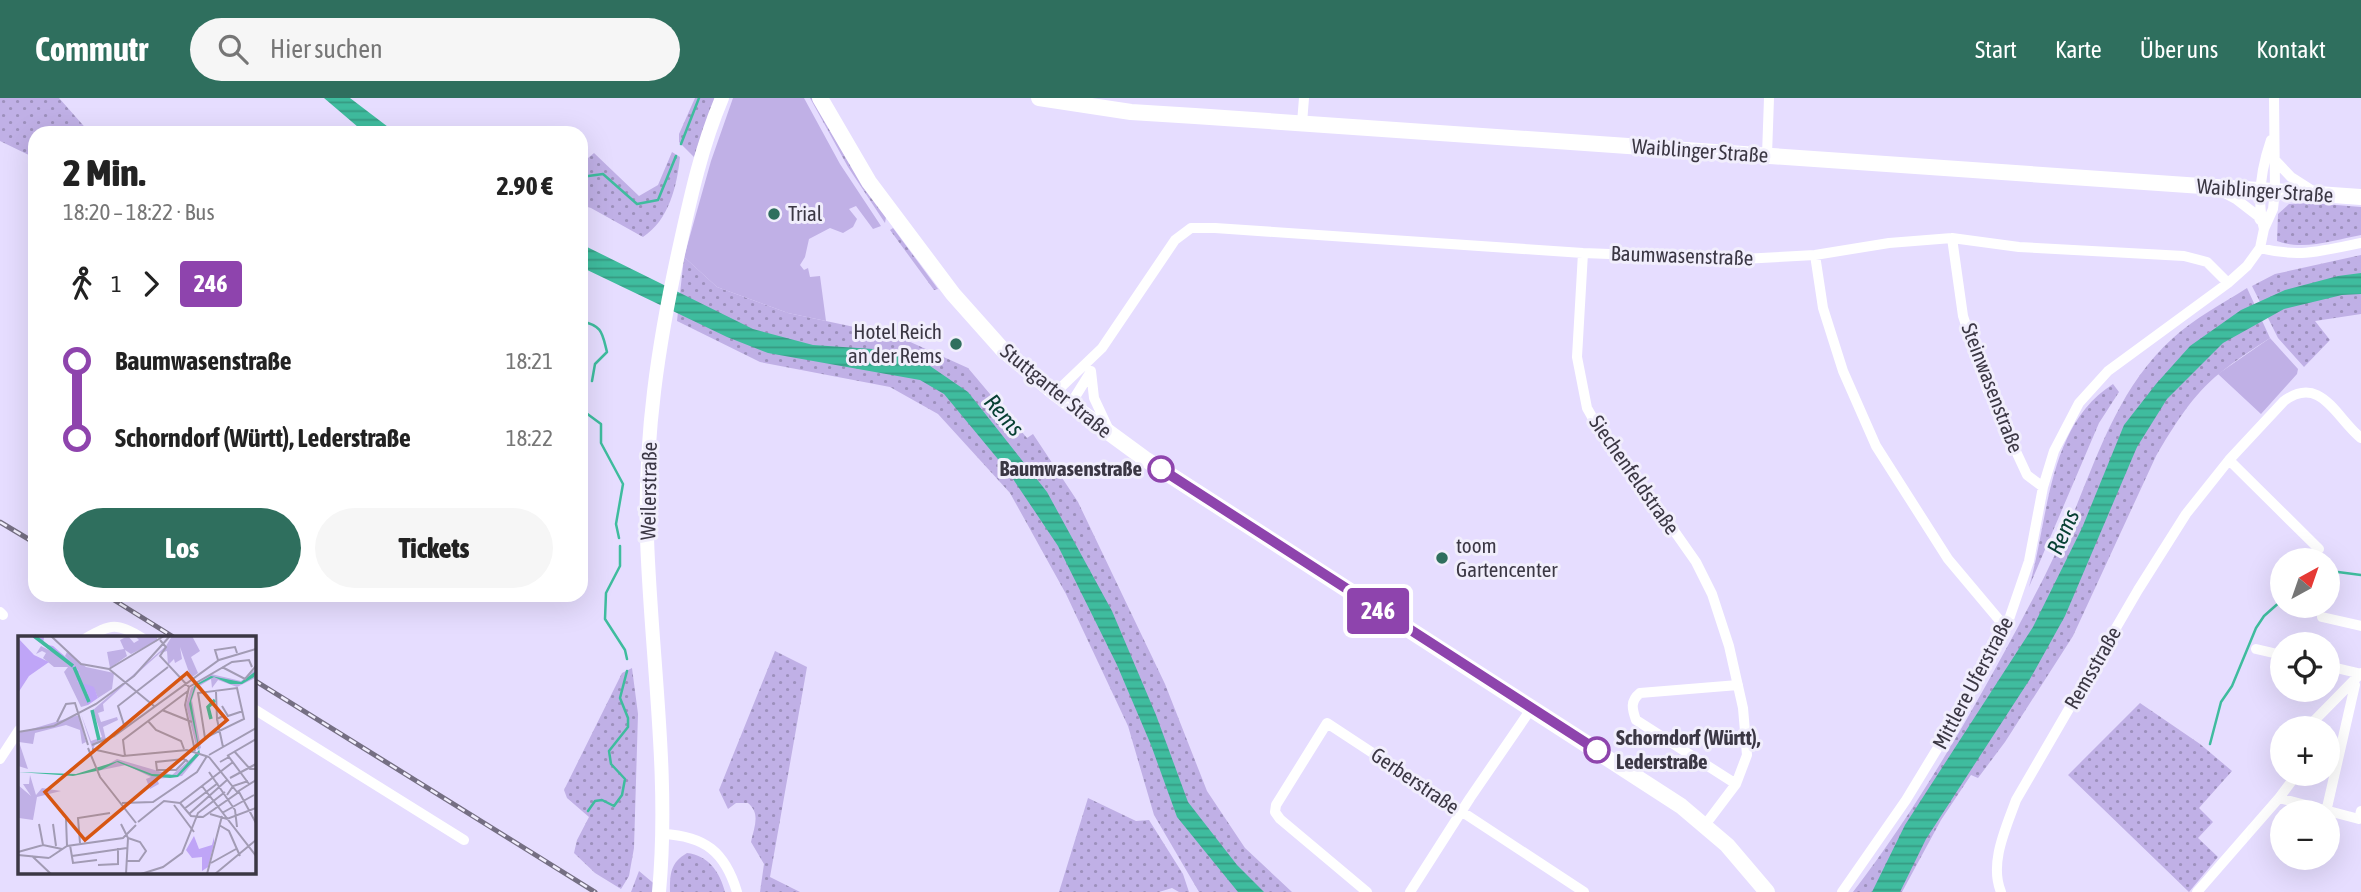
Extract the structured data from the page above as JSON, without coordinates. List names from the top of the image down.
{
  "streets": {
    "main road": ["Waiblinger Straße", "Stuttgarter Straße"],
    "street": [
      "Baumwasenstraße",
      "Steinwasenstraße",
      "Siechenfeldstraße",
      "Weilerstraße",
      "Remsstraße",
      "Mittlere Uferstraße",
      "Gerberstraße"
    ]
  },
  "crossings": [
    ["Waiblinger Straße", "Mittlere Uferstraße"],
    ["Baumwasenstraße", "Steinwasenstraße"],
    ["Baumwasenstraße", "Stuttgarter Straße"],
    ["Baumwasenstraße", "Siechenfeldstraße"],
    ["Baumwasenstraße", "Mittlere Uferstraße"],
    ["Steinwasenstraße", "Mittlere Uferstraße"],
    ["Stuttgarter Straße", "Siechenfeldstraße"]
  ],
  "water": ["Rems"],
  "places": [
    "Trial",
    "Hotel Reich an der Rems",
    "Baumwasenstraße",
    "toom Gartencenter",
    "Schorndorf (Württ), Lederstraße"
  ],
  "lines": ["bus line 246"],
  "north": "top right",
  "page": {
    "header": "Commutr",
    "search": "Hier suchen",
    "nav": [
      "Start",
      "Karte",
      "Über uns",
      "Kontakt"
    ],
    "on_map": "246",
    "heading": ["2 Min.", "18:20 – 18:22 · Bus", "2.90 €"],
    "legs": ["1", "246"],
    "list": [
      {
        "name": "Baumwasenstraße",
        "value": "18:21"
      },
      {
        "name": "Schorndorf (Württ), Lederstraße",
        "value": "18:22"
      }
    ],
    "buttons": ["Los", "Tickets"],
    "map_buttons": ["+", "−"]
  }
}
